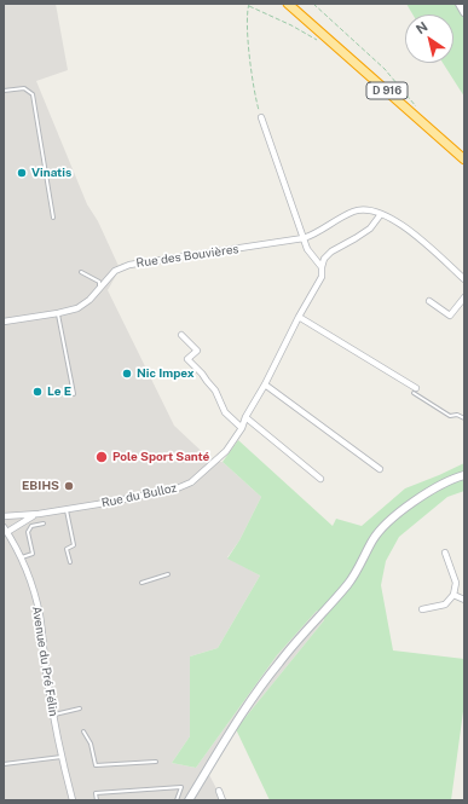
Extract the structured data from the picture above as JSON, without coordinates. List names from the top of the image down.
{
  "streets": {
    "highway": ["D 916"],
    "street": ["Rue des Bouvières", "Rue du Bulloz", "Avenue du Pré Félin"]
  },
  "crossings": [
    ["Rue des Bouvières", "Rue du Bulloz"],
    ["Rue du Bulloz", "Avenue du Pré Félin"]
  ],
  "places": [
    "Vinatis",
    "Nic Impex",
    "Le E",
    "Pole Sport Santé",
    "EBIHS"
  ],
  "north": "top left"
}
